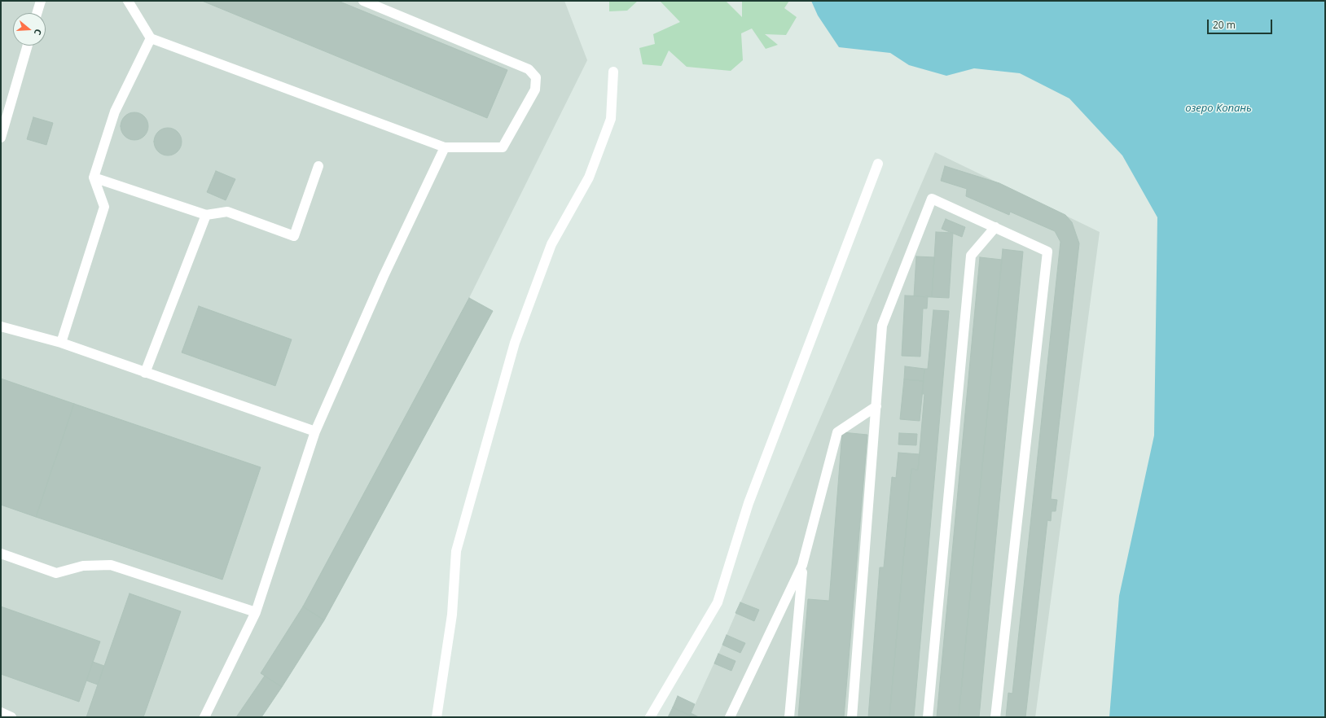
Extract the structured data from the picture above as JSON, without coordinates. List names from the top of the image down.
{
  "water": ["озеро Копань"],
  "scale_bar": "20 m",
  "north": "right"
}
